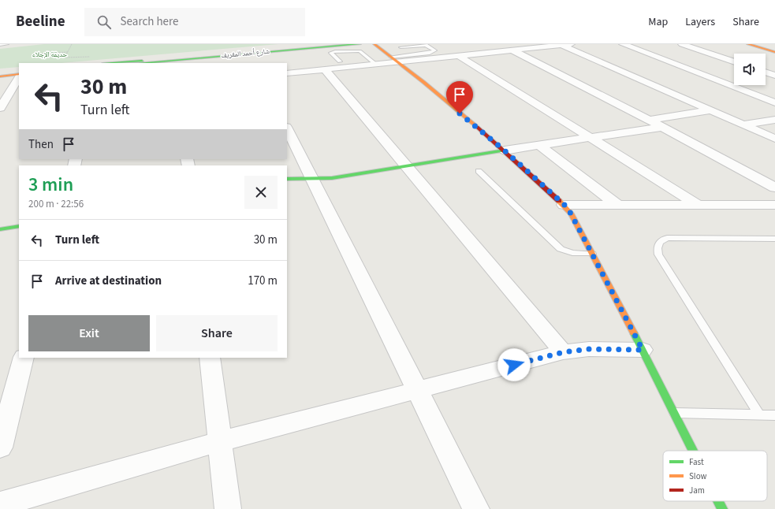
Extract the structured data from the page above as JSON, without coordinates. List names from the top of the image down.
{
  "streets": {
    "main road": ["شارع أحمد المقريف"]
  },
  "parks": ["حديقة الإجلاء"],
  "legend": ["Fast", "Slow", "Jam"],
  "page": {
    "header": "Beeline",
    "search": "Search here",
    "nav": ["Map", "Layers", "Share"],
    "turn": ["30 m", "Turn left"],
    "then": "Then",
    "heading": ["3 min", "200 m · 22:56"],
    "list": [
      {
        "name": "Turn left",
        "value": "30 m"
      },
      {
        "name": "Arrive at destination",
        "value": "170 m"
      }
    ],
    "buttons": ["Exit", "Share"]
  }
}
